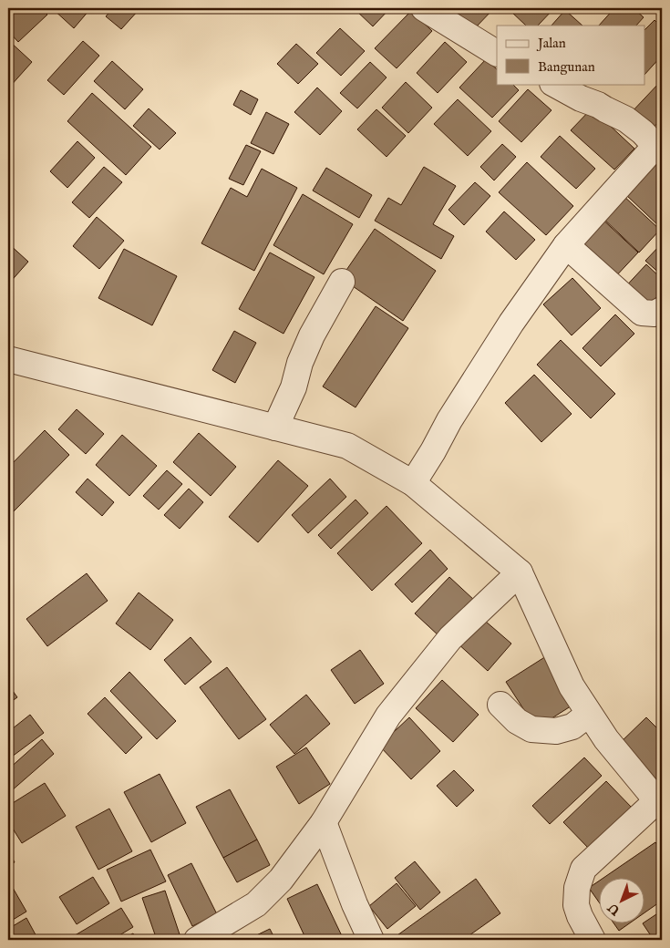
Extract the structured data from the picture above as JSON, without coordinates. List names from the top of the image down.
{
  "legend": ["Jalan", "Bangunan"],
  "north": "bottom left"
}
